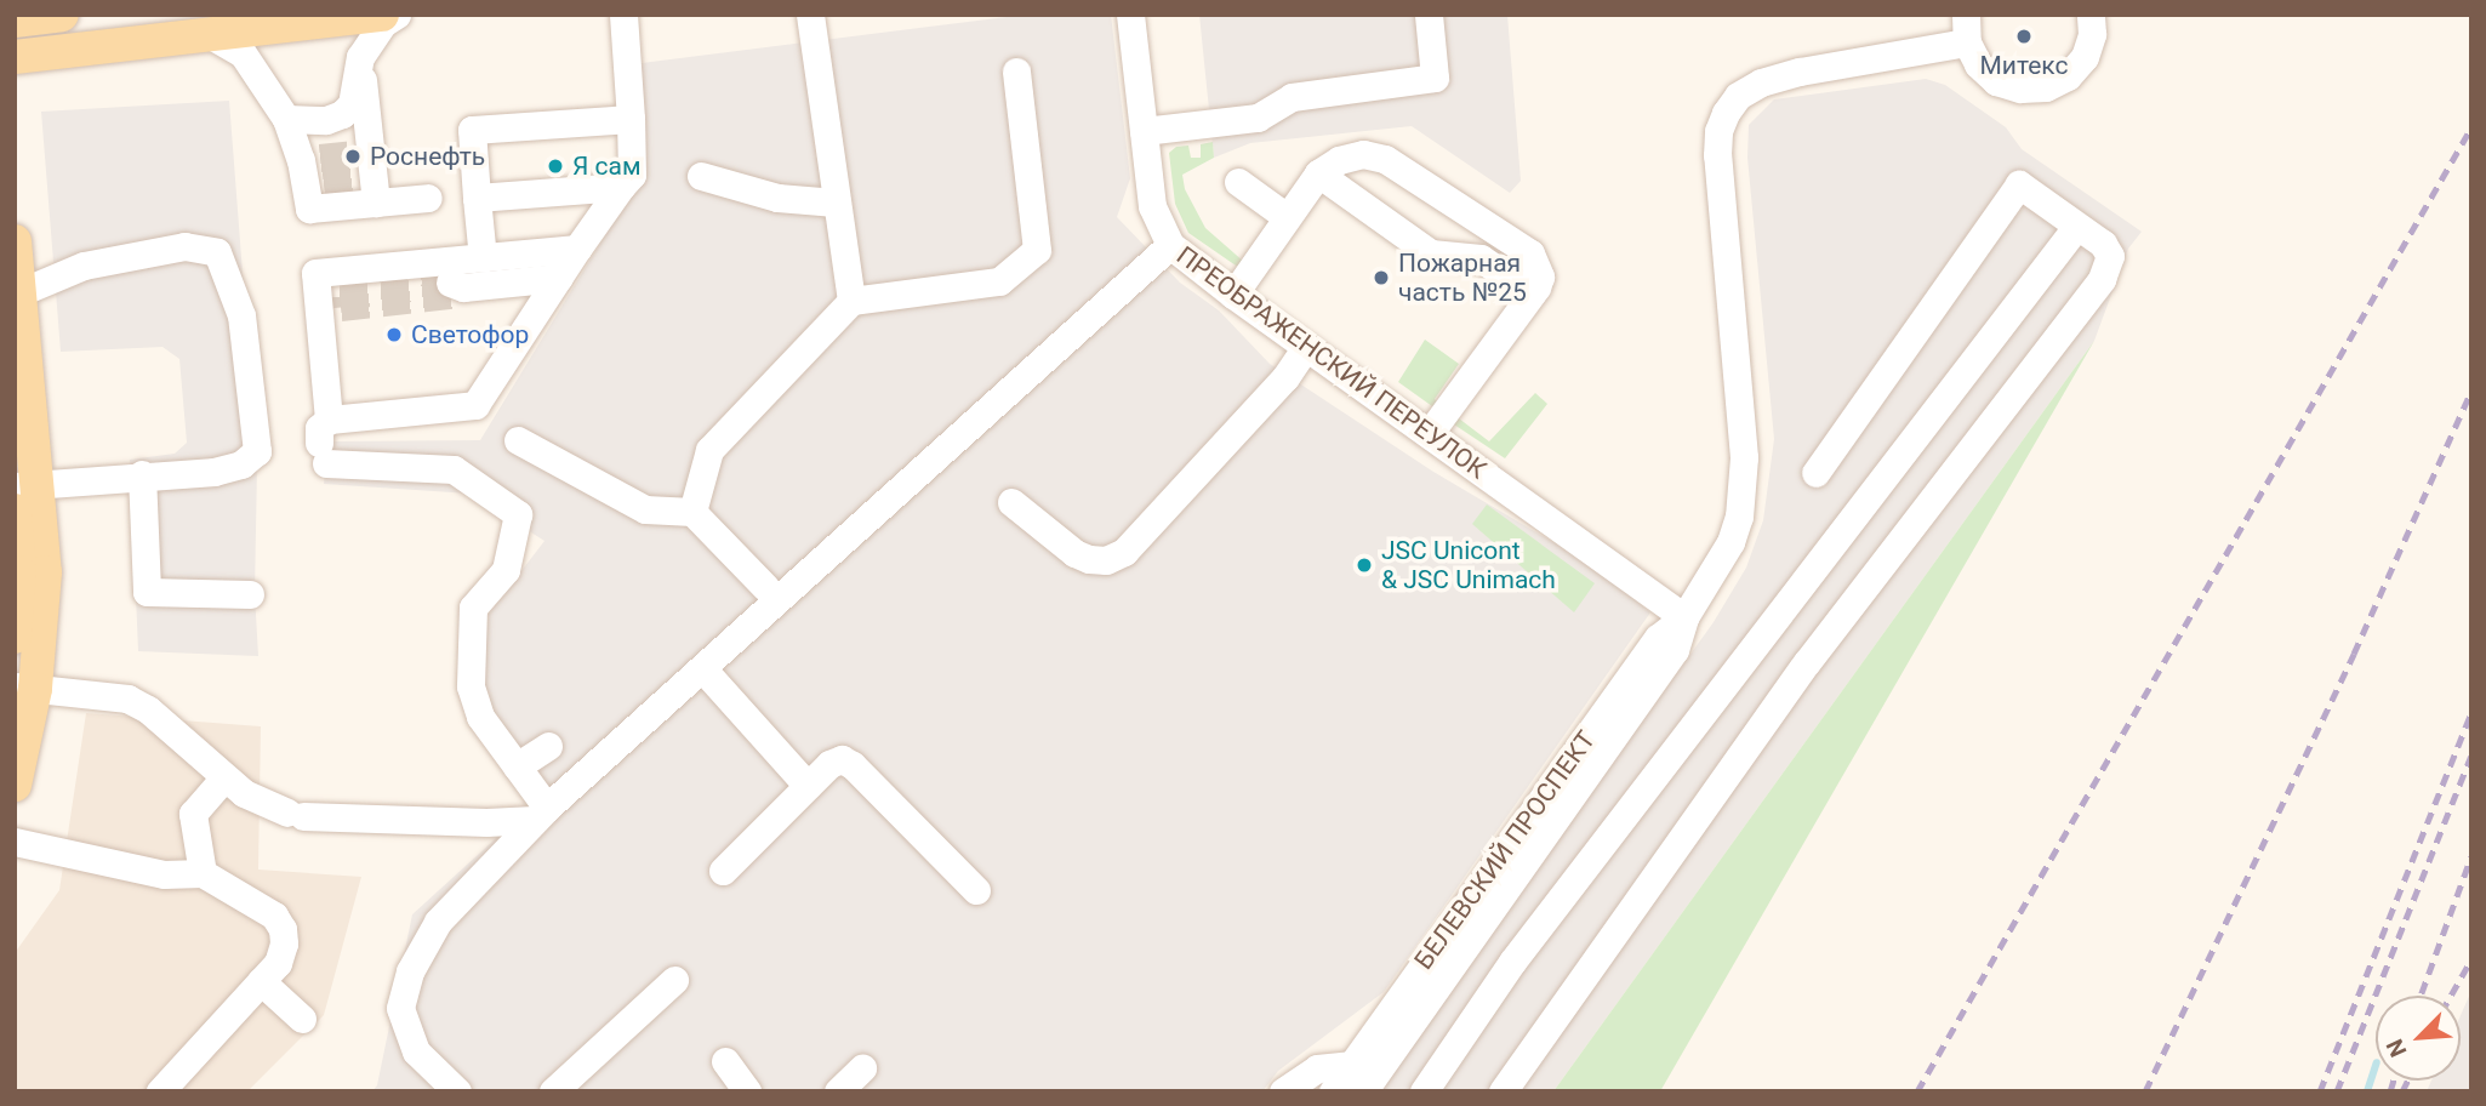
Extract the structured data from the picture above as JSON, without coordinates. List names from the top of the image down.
{
  "streets": {
    "street": ["ПРЕОБРАЖЕНСКИЙ ПЕРЕУЛОК", "БЕЛЕВСКИЙ ПРОСПЕКТ"]
  },
  "crossings": [
    ["ПРЕОБРАЖЕНСКИЙ ПЕРЕУЛОК", "БЕЛЕВСКИЙ ПРОСПЕКТ"]
  ],
  "places": [
    "Митекс",
    "Роснефть",
    "Я сам",
    "Пожарная часть №25",
    "Светофор",
    "JSC Unicont & JSC Unimach"
  ],
  "north": "bottom left"
}
